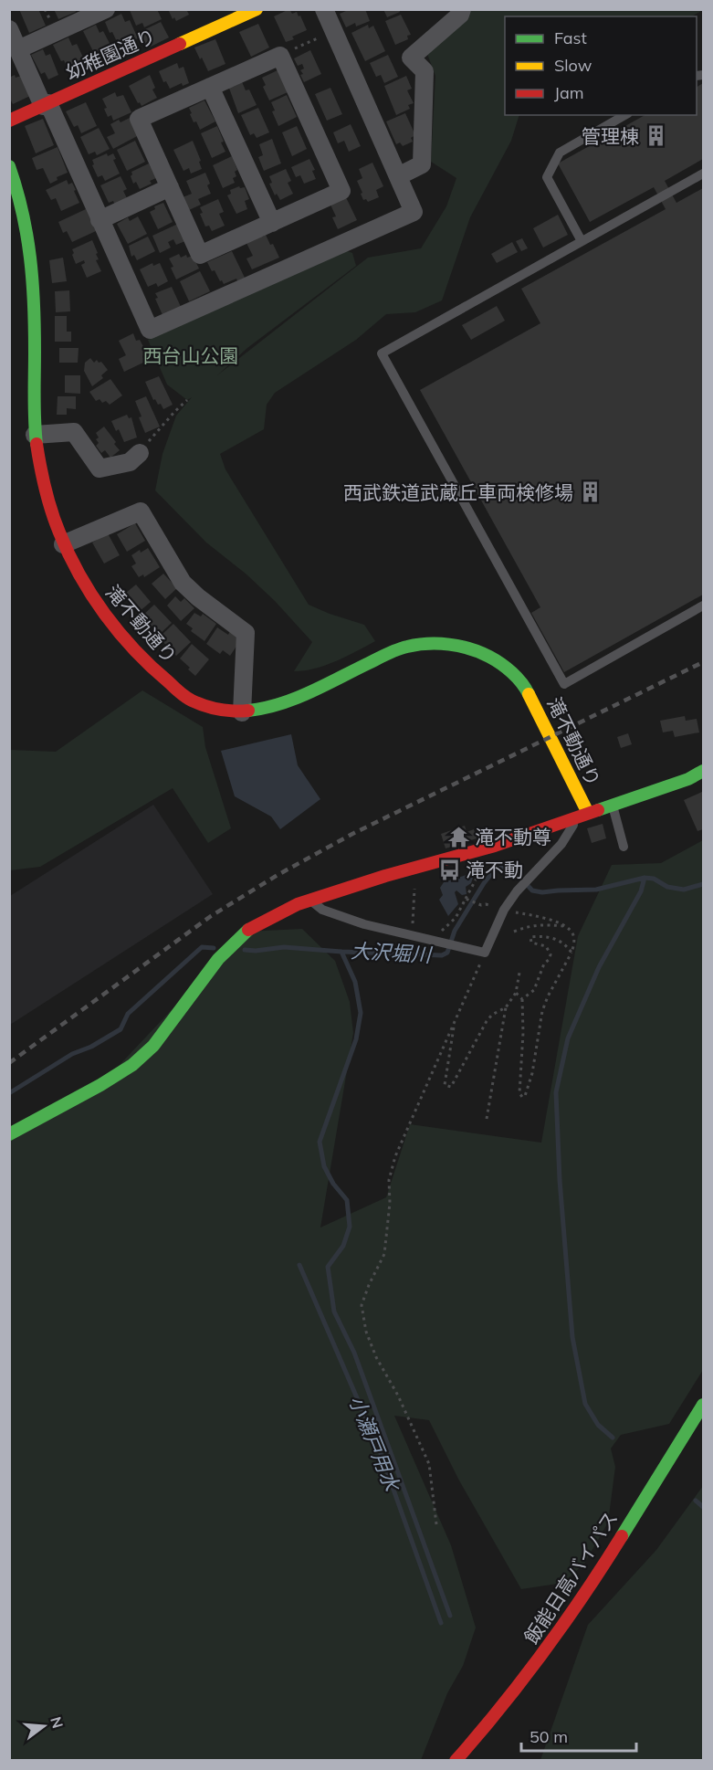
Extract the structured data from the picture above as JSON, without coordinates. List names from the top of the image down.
{
  "streets": {
    "main road": ["幼稚園通り", "滝不動通り", "飯能日高バイパス"]
  },
  "water": ["大沢堀川", "小瀬戸用水"],
  "parks": ["西台山公園"],
  "places": {
    "building": ["管理棟", "西武鉄道武蔵丘車両検修場"],
    "temple": ["滝不動尊"],
    "bus stop": ["滝不動"]
  },
  "legend": ["Fast", "Slow", "Jam"],
  "scale_bar": "50 m",
  "north": "right"
}
